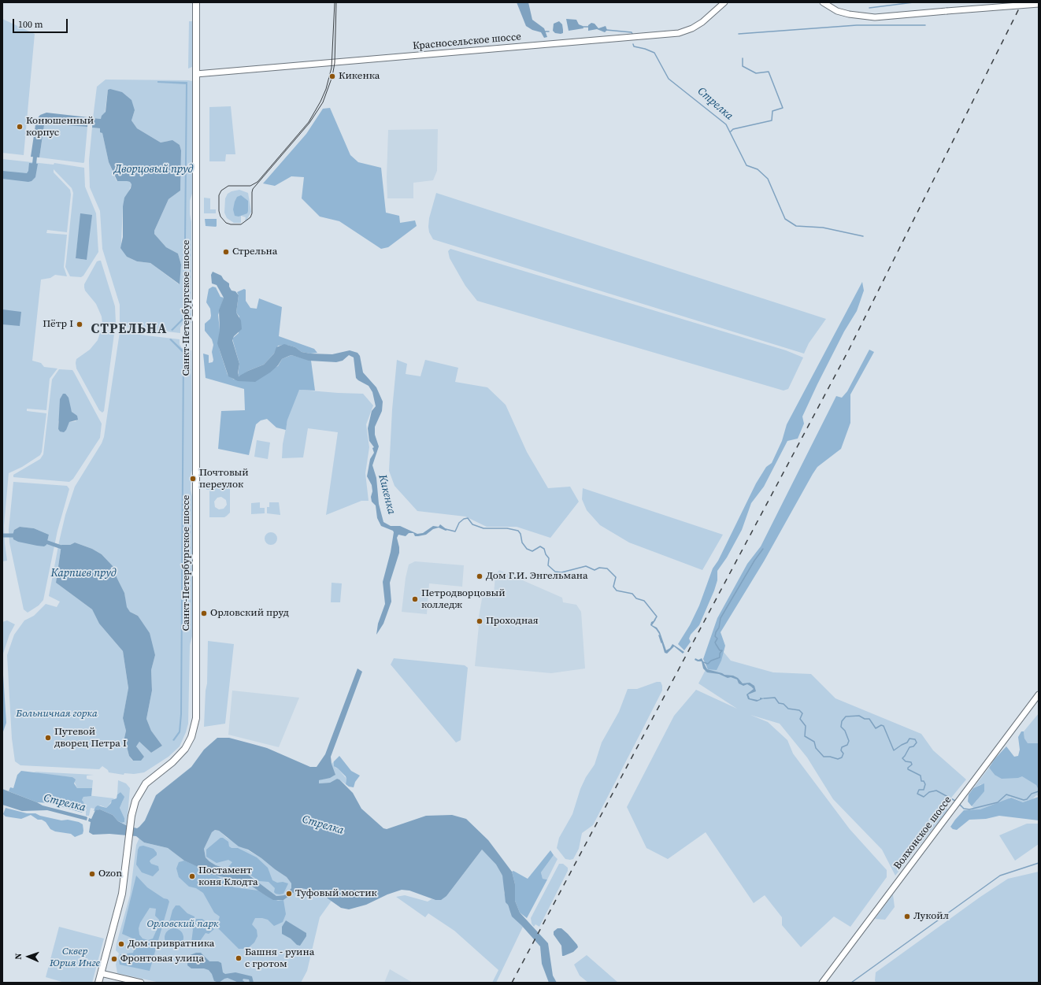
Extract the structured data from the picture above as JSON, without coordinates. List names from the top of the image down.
{
  "streets": {
    "main road": ["Красносельское шоссе", "Санкт-Петербургское шоссе", "Волхонское шоссе"]
  },
  "crossings": [
    ["Красносельское шоссе", "Санкт-Петербургское шоссе"]
  ],
  "districts": ["СТРЕЛЬНА"],
  "water": [
    "Стрелка",
    "Дворцовый пруд",
    "Кикенка",
    "Карпиев пруд"
  ],
  "parks": ["Больничная горка", "Орловский парк", "Сквер Юрия Инге"],
  "places": [
    "Кикенка",
    "Конюшенный корпус",
    "Стрельна",
    "Пётр I",
    "Почтовый переулок",
    "Дом Г.И. Энгельмана",
    "Петродворцовый колледж",
    "Орловский пруд",
    "Проходная",
    "Путевой дворец Петра I",
    "Ozon",
    "Постамент коня Клодта",
    "Туфовый мостик",
    "Лукойл",
    "Дом привратника",
    "Башня - руина с гротом",
    "Фронтовая улица"
  ],
  "scale_bar": "100 m",
  "north": "left"
}
